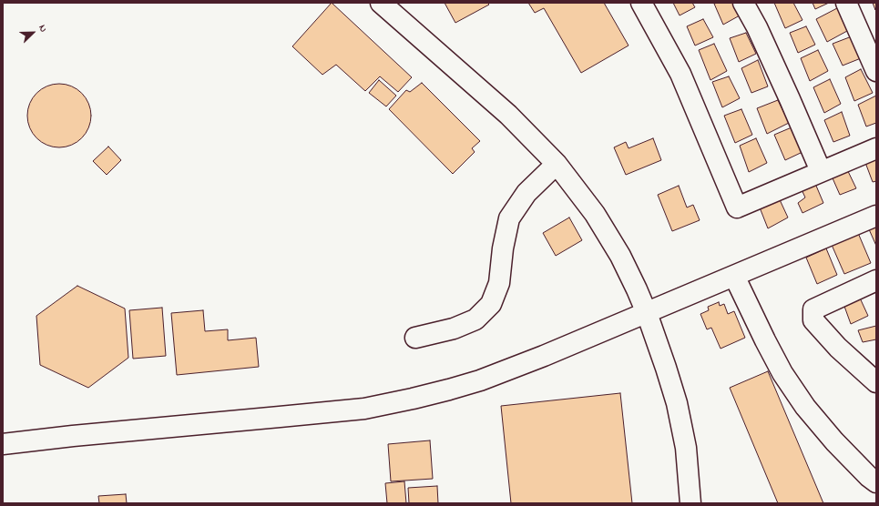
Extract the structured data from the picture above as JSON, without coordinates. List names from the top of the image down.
{
  "north": "top right"
}
